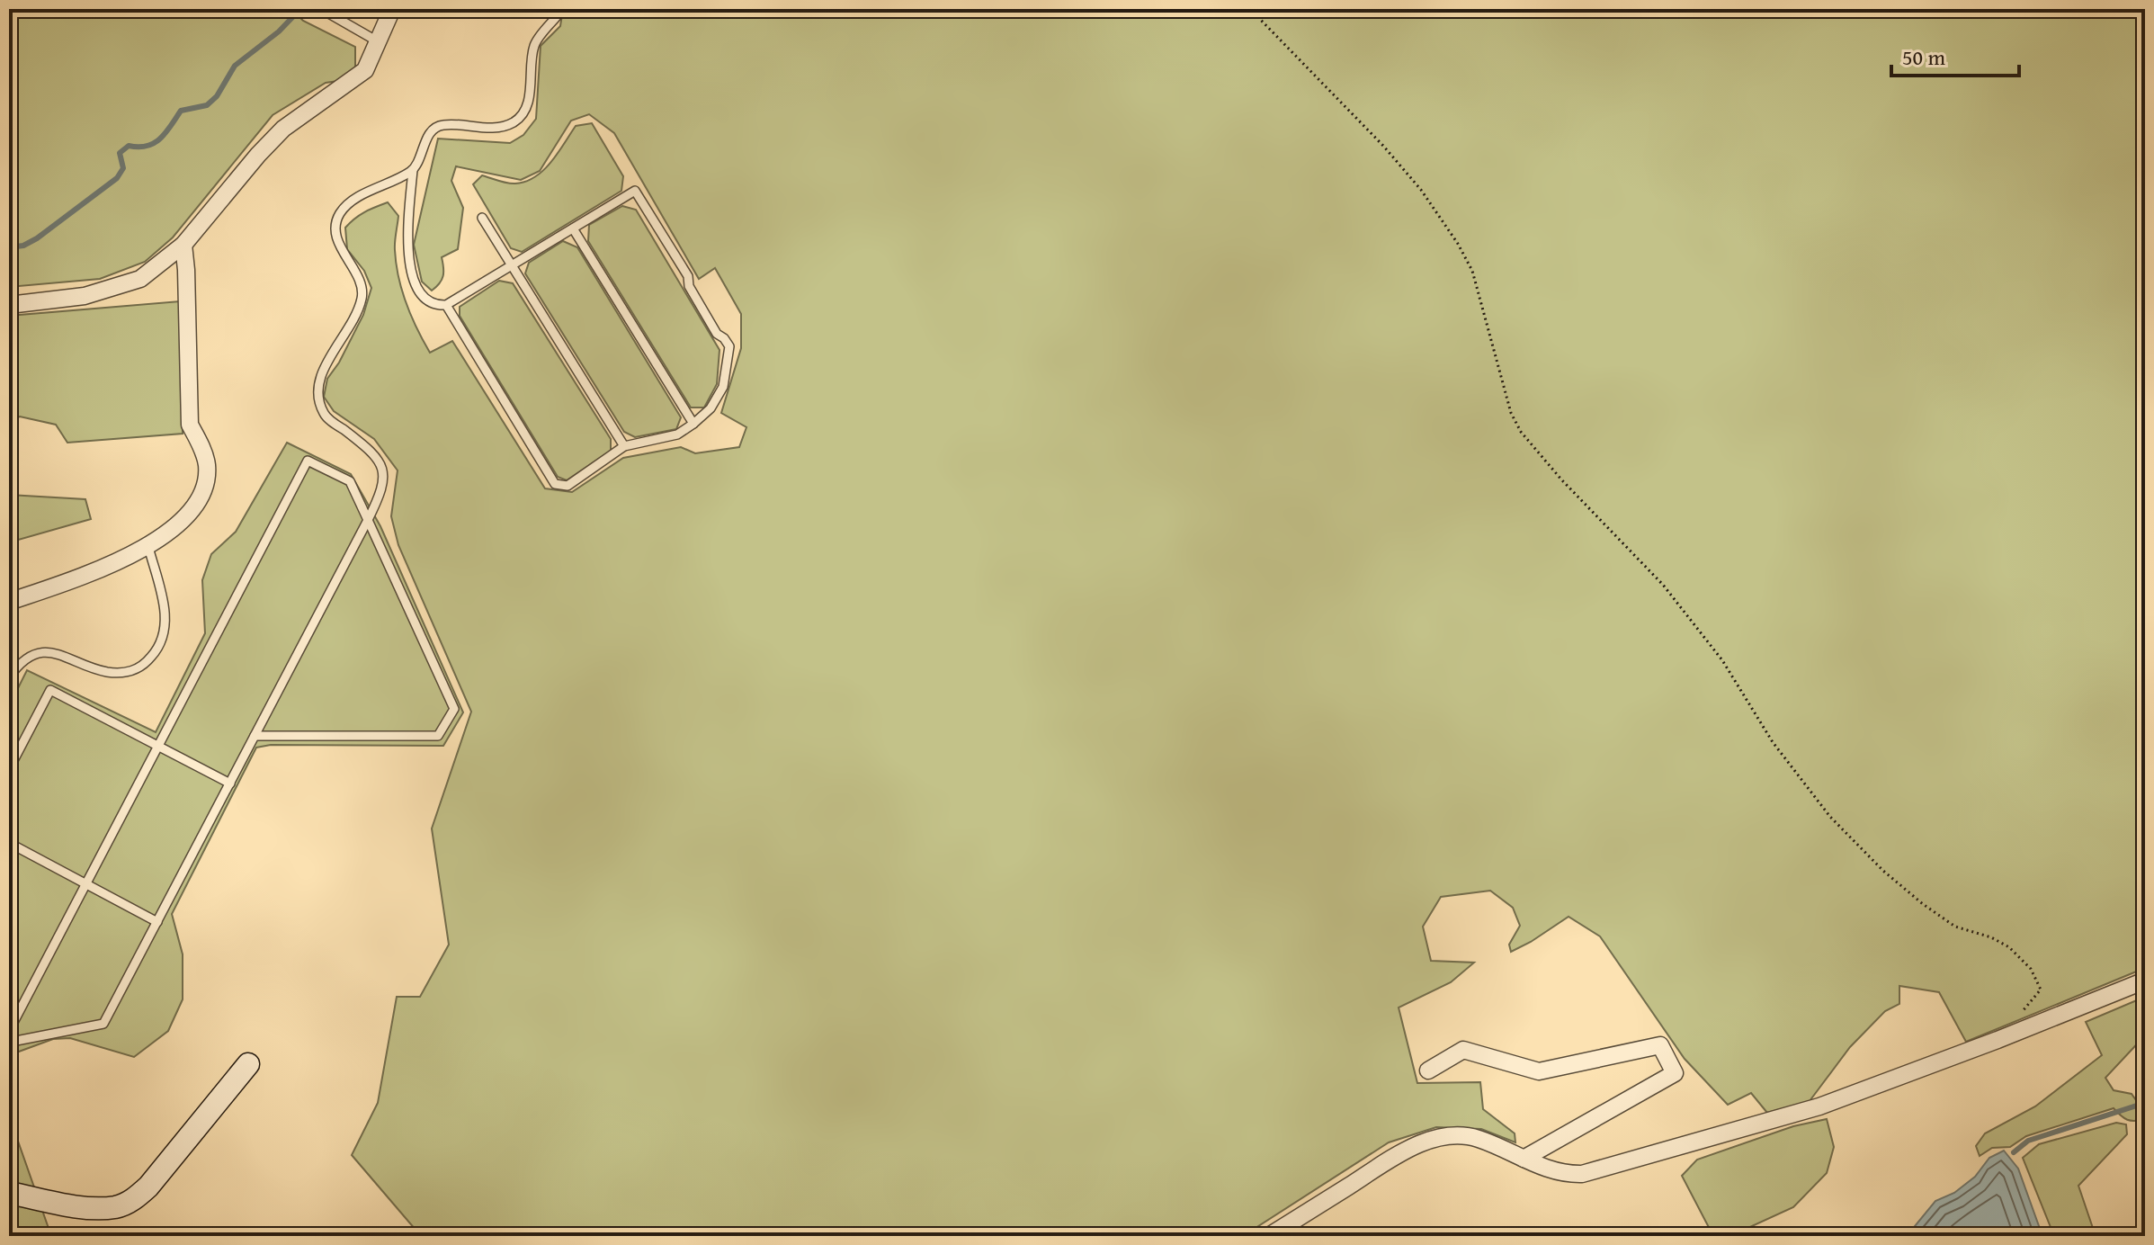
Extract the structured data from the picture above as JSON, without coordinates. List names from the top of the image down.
{
  "scale_bar": "50 m"
}
